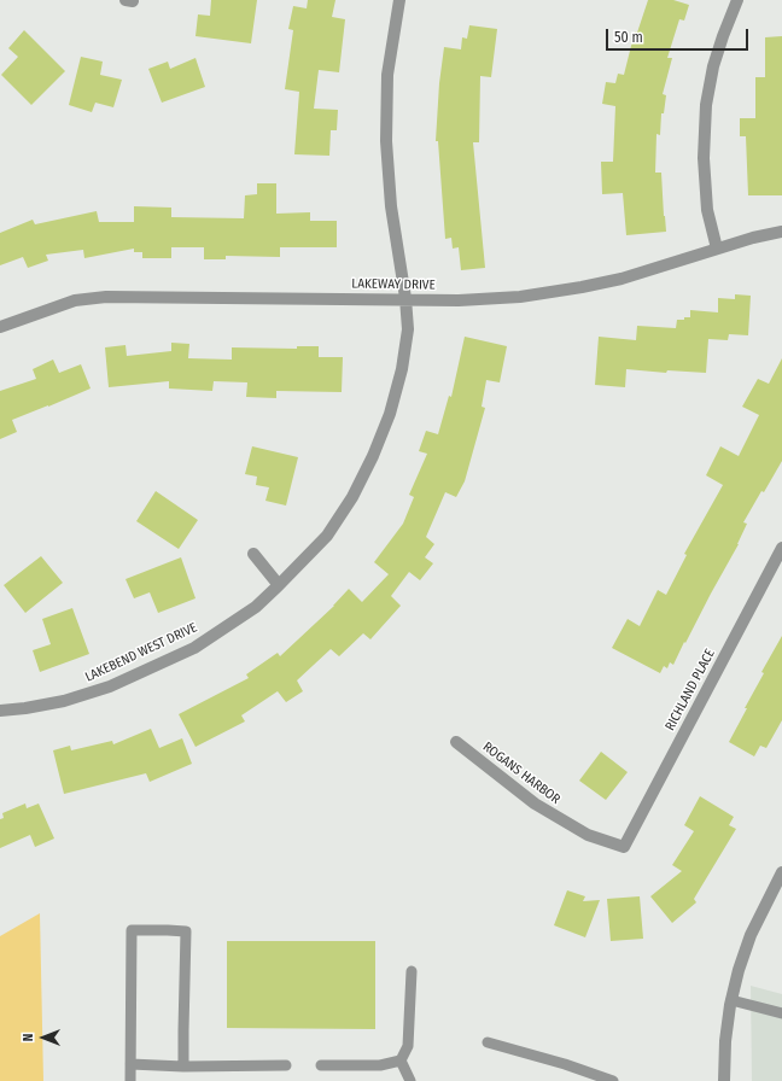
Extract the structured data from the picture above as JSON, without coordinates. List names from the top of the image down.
{
  "streets": {
    "street": [
      "LAKEWAY DRIVE",
      "LAKEBEND WEST DRIVE",
      "RICHLAND PLACE",
      "ROGANS HARBOR"
    ]
  },
  "crossings": [
    ["LAKEWAY DRIVE", "LAKEBEND WEST DRIVE"],
    ["RICHLAND PLACE", "ROGANS HARBOR"]
  ],
  "scale_bar": "50 m",
  "north": "left"
}
